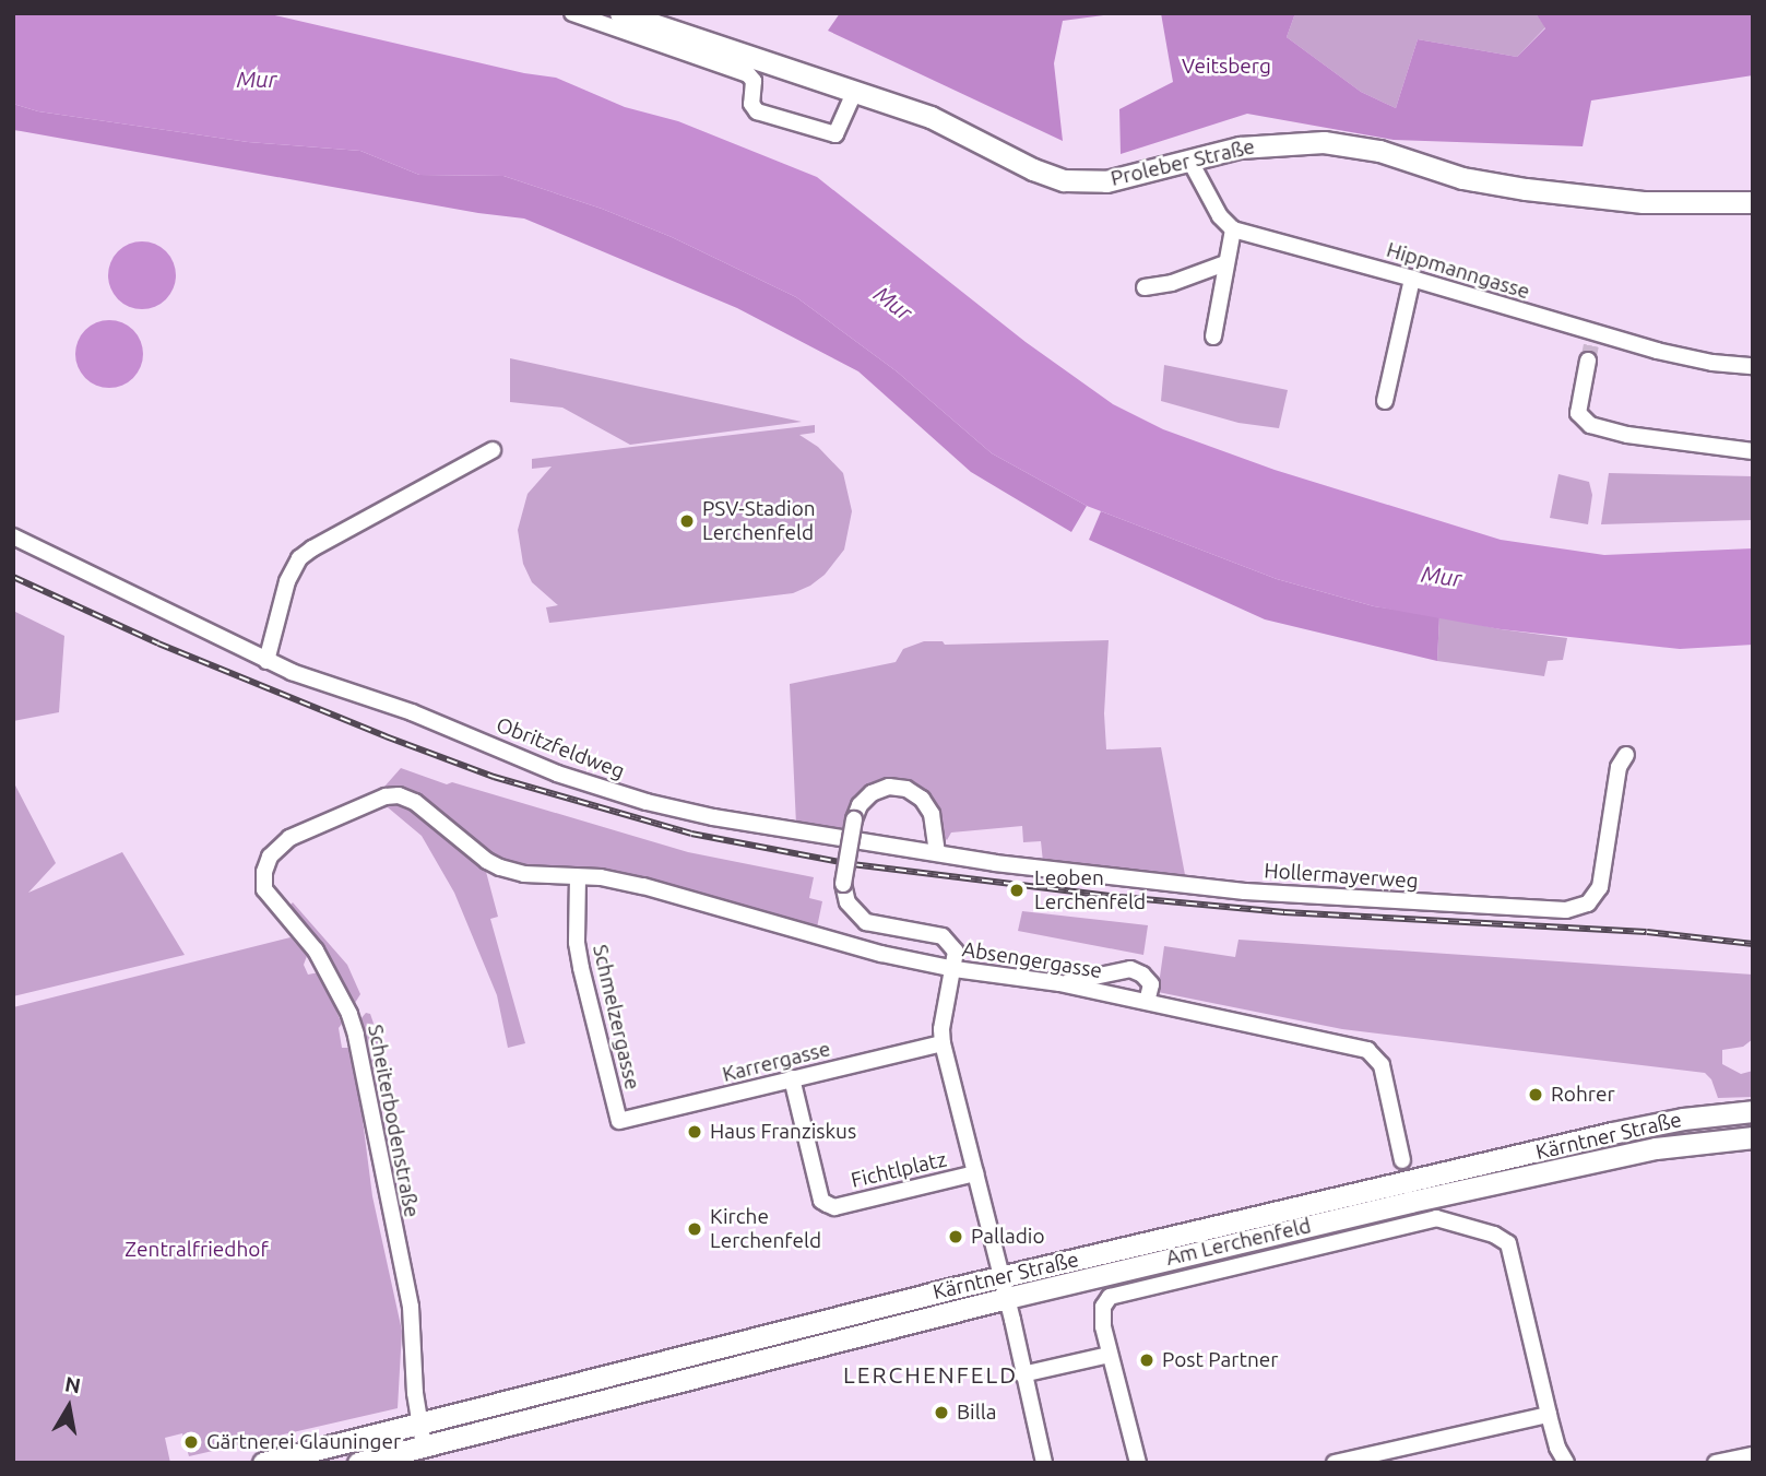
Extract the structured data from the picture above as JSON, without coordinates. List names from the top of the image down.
{
  "streets": {
    "main road": ["Proleber Straße", "Kärntner Straße"],
    "street": [
      "Hippmanngasse",
      "Obritzfeldweg",
      "Hollermayerweg",
      "Absengergasse",
      "Schmelzergasse",
      "Karrergasse",
      "Scheiterbodenstraße",
      "Fichtlplatz",
      "Am Lerchenfeld"
    ]
  },
  "crossings": [
    ["Obritzfeldweg", "Hollermayerweg"],
    ["Absengergasse", "Schmelzergasse"],
    ["Absengergasse", "Scheiterbodenstraße"],
    ["Absengergasse", "Fichtlplatz"],
    ["Schmelzergasse", "Karrergasse"],
    ["Schmelzergasse", "Scheiterbodenstraße"],
    ["Karrergasse", "Fichtlplatz"],
    ["Scheiterbodenstraße", "Kärntner Straße"],
    ["Kärntner Straße", "Fichtlplatz"]
  ],
  "districts": ["LERCHENFELD"],
  "water": ["Mur"],
  "parks": ["Veitsberg", "Zentralfriedhof"],
  "places": [
    "PSV-Stadion Lerchenfeld",
    "Leoben Lerchenfeld",
    "Rohrer",
    "Haus Franziskus",
    "Kirche Lerchenfeld",
    "Palladio",
    "Post Partner",
    "Billa",
    "Gärtnerei Glauninger"
  ],
  "north": "top"
}
